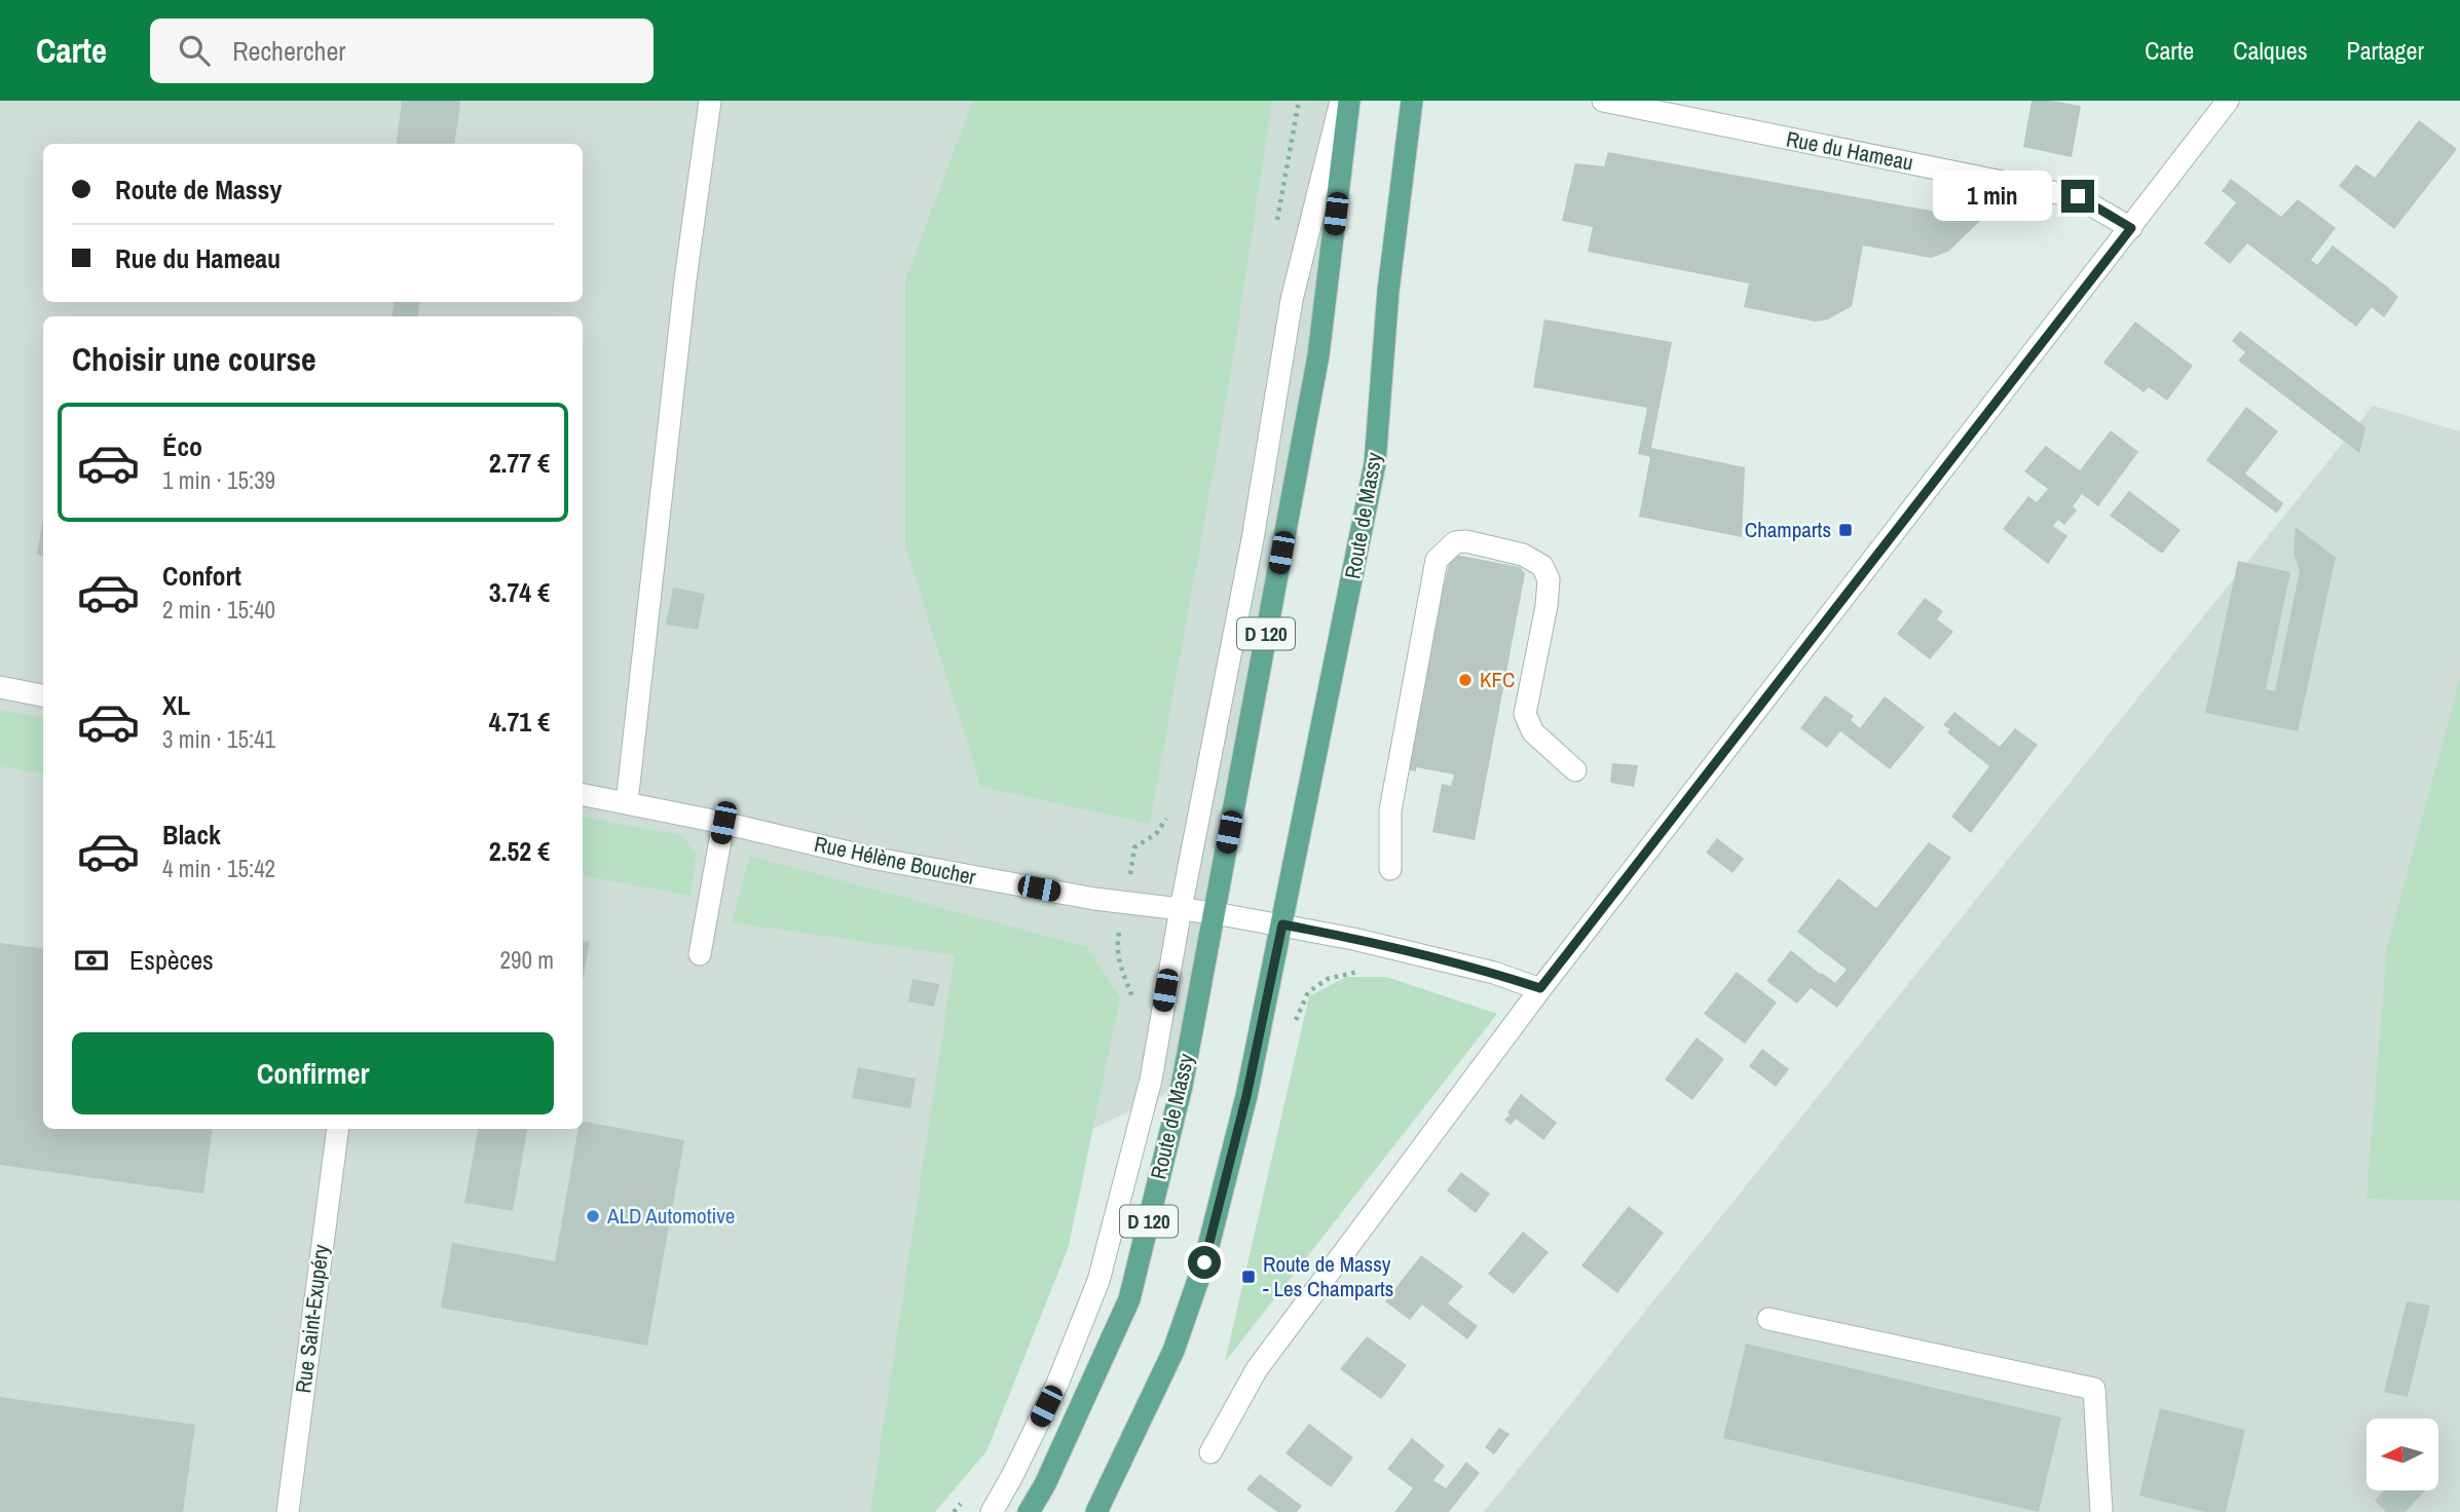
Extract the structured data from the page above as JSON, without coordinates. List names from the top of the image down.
{
  "streets": {
    "main road": ["Route de Massy", "D 120"],
    "street": ["Rue du Hameau", "Rue Hélène Boucher", "Rue Saint-Exupéry"]
  },
  "crossings": [
    ["Route de Massy", "Rue Hélène Boucher"]
  ],
  "places": {
    "transit": ["Champarts", "Route de Massy - Les Champarts"],
    "other": ["KFC", "ALD Automotive"]
  },
  "north": "left",
  "page": {
    "header": "Carte",
    "search": "Rechercher",
    "nav": ["Carte", "Calques", "Partager"],
    "banner": ["Route de Massy", "Rue du Hameau"],
    "bubble": "1 min",
    "heading": "Choisir une course",
    "list": [
      {
        "name": "Éco",
        "note": "1 min · 15:39",
        "value": "2.77 €"
      },
      {
        "name": "Confort",
        "note": "2 min · 15:40",
        "value": "3.74 €"
      },
      {
        "name": "XL",
        "note": "3 min · 15:41",
        "value": "4.71 €"
      },
      {
        "name": "Black",
        "note": "4 min · 15:42",
        "value": "2.52 €"
      }
    ],
    "pay": ["Espèces", "290 m"],
    "buttons": "Confirmer"
  }
}
